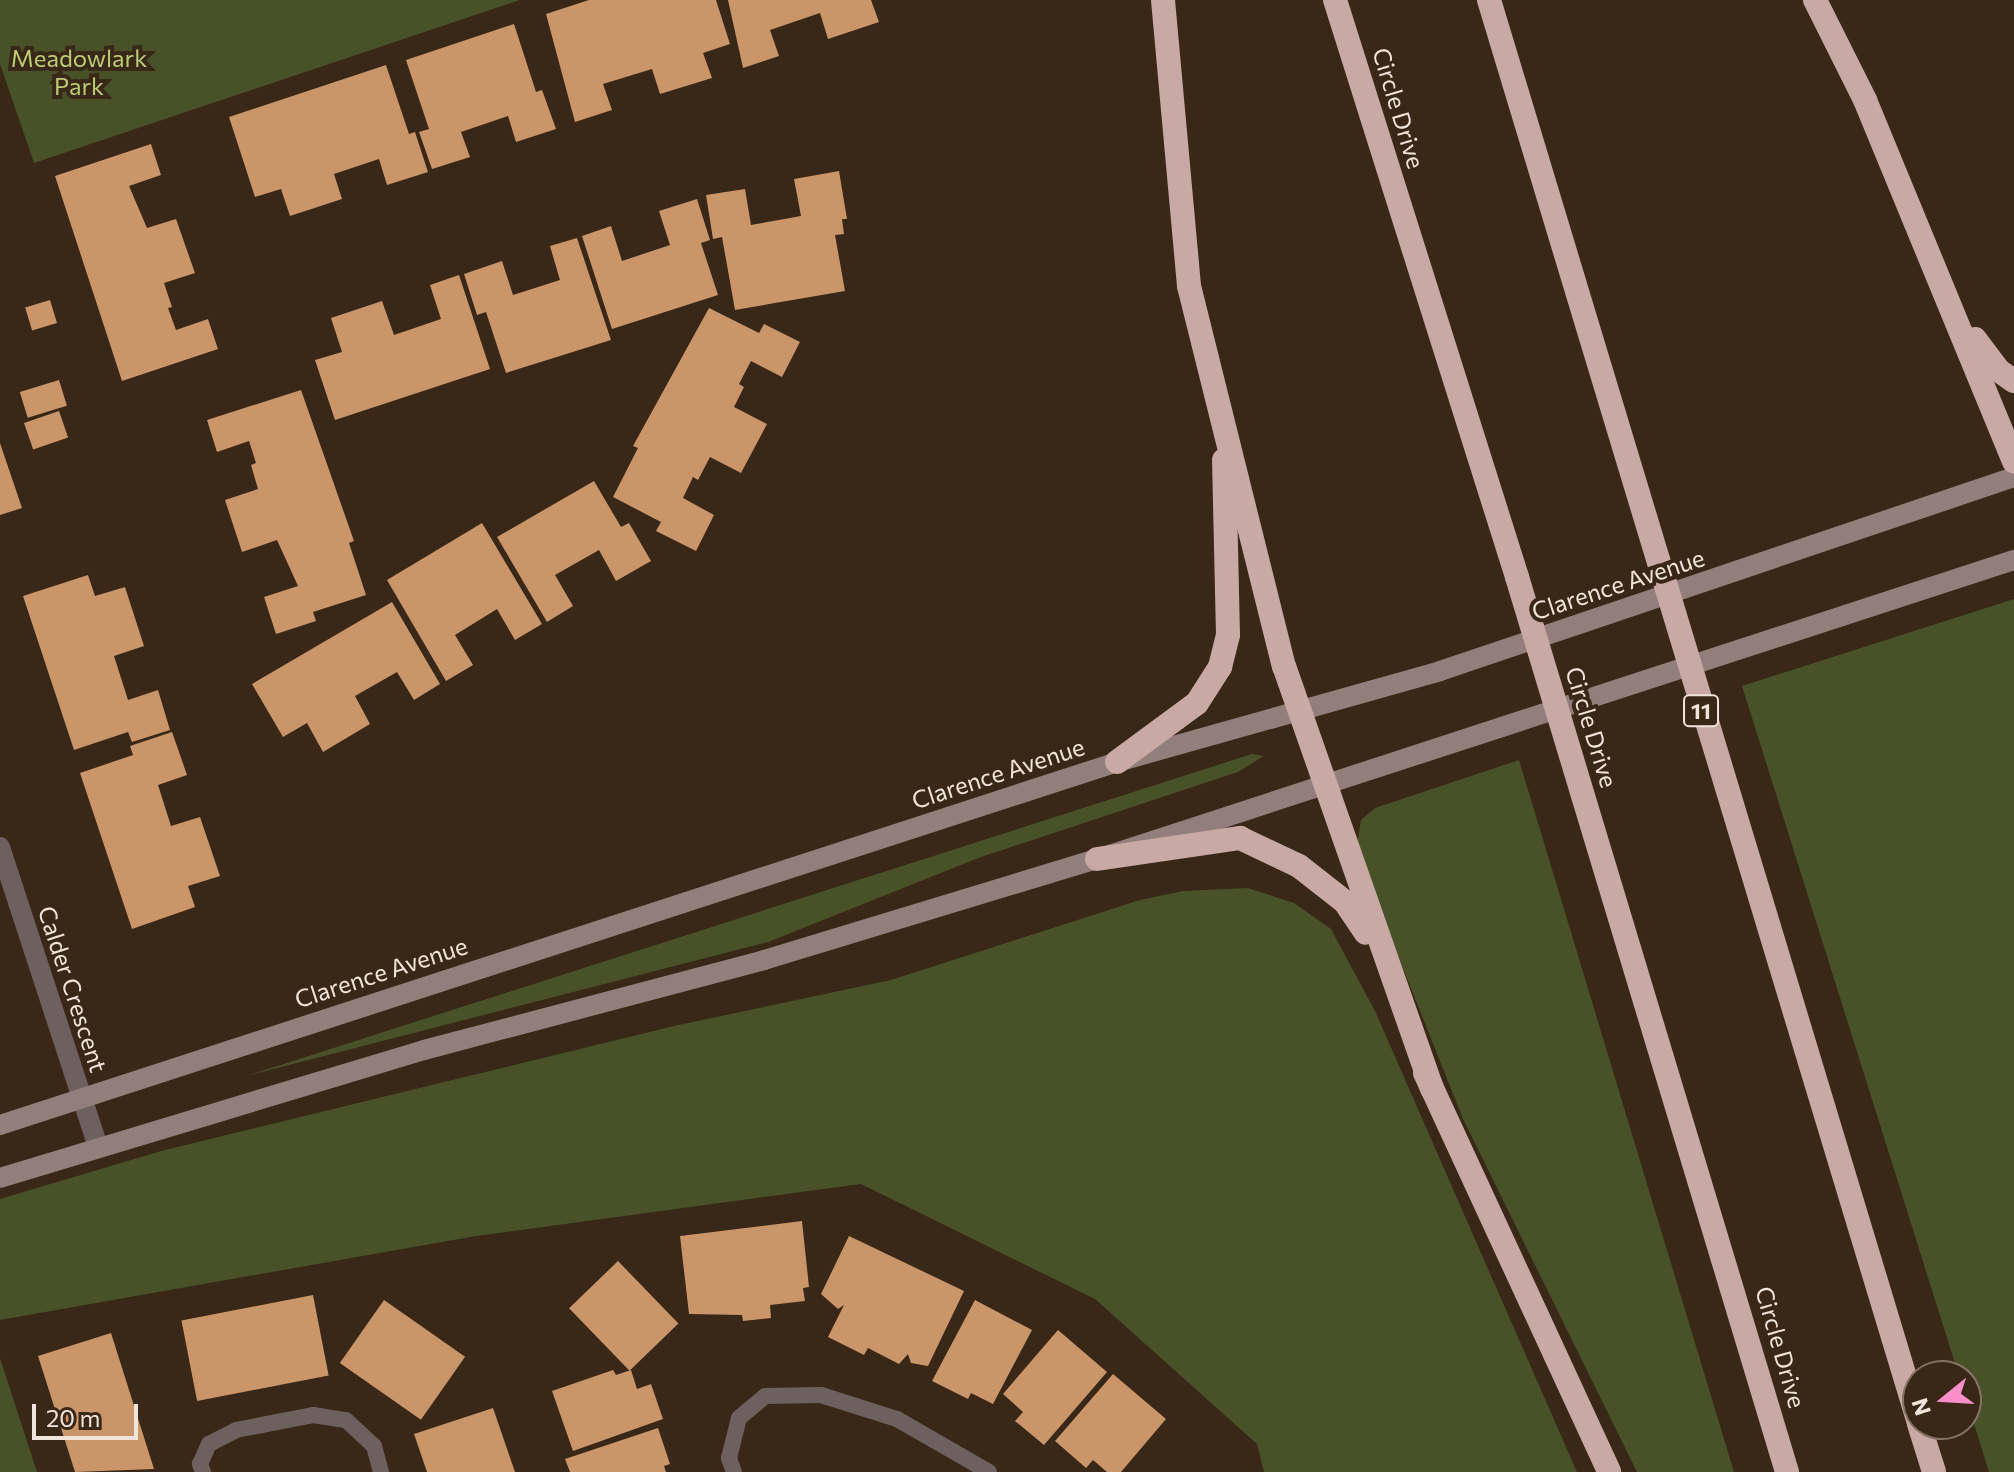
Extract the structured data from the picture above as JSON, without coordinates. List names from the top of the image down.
{
  "streets": {
    "highway": ["Circle Drive", "11"],
    "main road": ["Clarence Avenue"],
    "street": ["Calder Crescent"]
  },
  "crossings": [
    ["Clarence Avenue", "Calder Crescent"]
  ],
  "parks": ["Meadowlark Park"],
  "scale_bar": "20 m",
  "north": "left"
}
